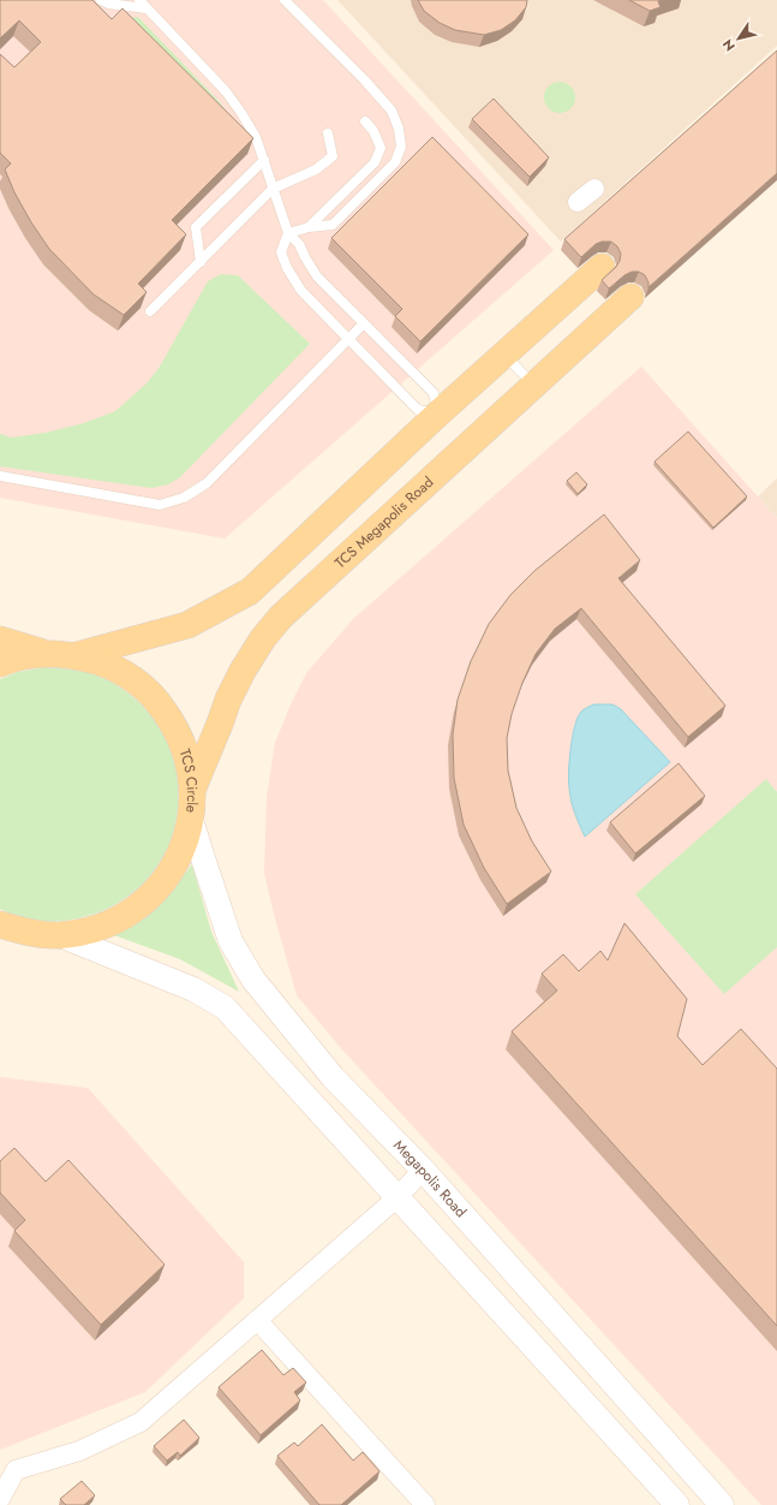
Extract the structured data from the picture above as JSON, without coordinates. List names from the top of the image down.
{
  "streets": {
    "main road": ["TCS Megapolis Road", "TCS Circle"],
    "street": ["Megapolis Road"]
  },
  "crossings": [
    ["TCS Megapolis Road", "TCS Circle"],
    ["TCS Circle", "Megapolis Road"]
  ],
  "north": "bottom left"
}
